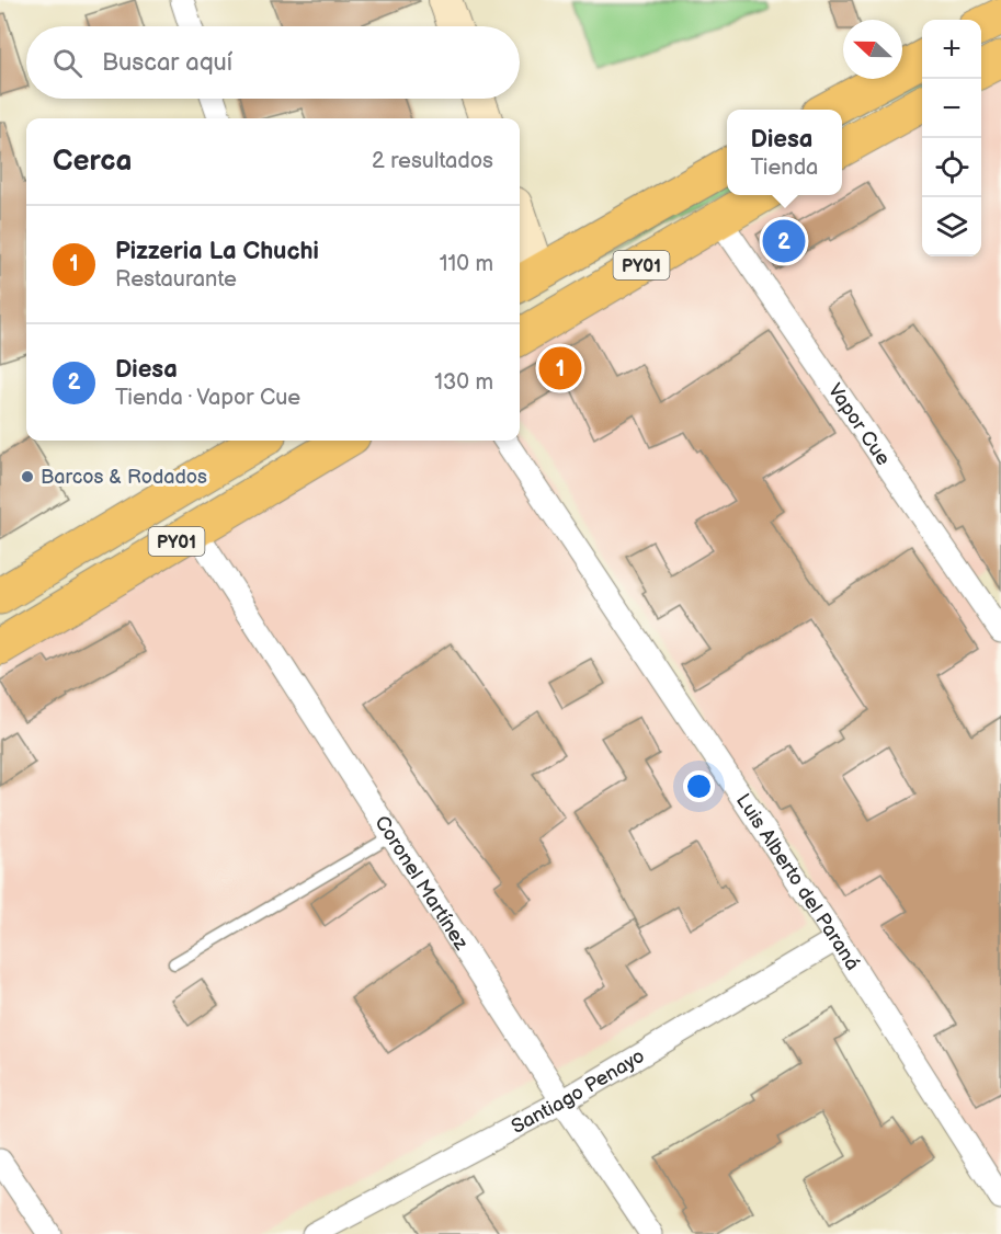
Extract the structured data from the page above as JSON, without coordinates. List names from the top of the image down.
{
  "streets": {
    "highway": ["PY01"],
    "street": [
      "Vapor Cue",
      "Luis Alberto del Paraná",
      "Coronel Martínez",
      "Santiago Penayo"
    ]
  },
  "crossings": [
    ["PY01", "Vapor Cue"],
    ["PY01", "Coronel Martínez"],
    ["Luis Alberto del Paraná", "Santiago Penayo"],
    ["Coronel Martínez", "Santiago Penayo"]
  ],
  "places": ["Barcos & Rodados"],
  "north": "left",
  "page": {
    "map_buttons": ["+", "−"],
    "search": "Buscar aquí",
    "popup": ["Diesa", "Tienda"],
    "heading": ["Cerca", "2 resultados"],
    "list": [
      {
        "mark": "1",
        "name": "Pizzeria La Chuchi",
        "note": "Restaurante",
        "value": "110 m"
      },
      {
        "mark": "2",
        "name": "Diesa",
        "note": "Tienda · Vapor Cue",
        "value": "130 m"
      }
    ],
    "pins": ["2", "1"]
  }
}
